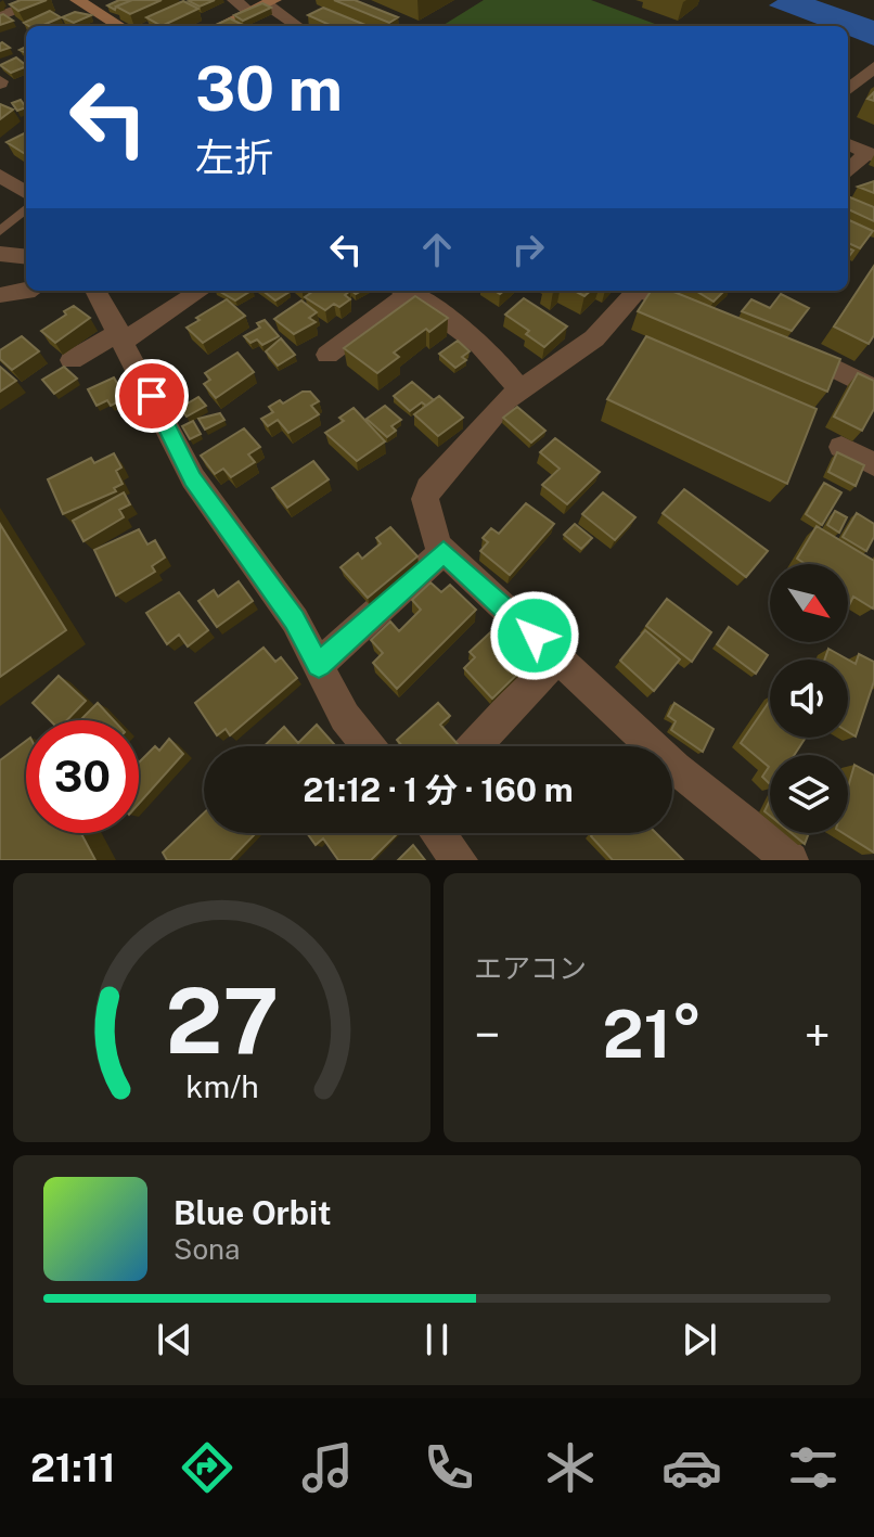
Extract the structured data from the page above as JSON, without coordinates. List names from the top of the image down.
{
  "north": "bottom right",
  "page": {
    "turn": ["30 m", "左折"],
    "limit": "30",
    "trip": "21:12 · 1 分 · 160 m",
    "tile": "エアコン",
    "heat": ["−", "21°", "+"],
    "song": ["Blue Orbit", "Sona"],
    "tabs": "21:11",
    "gauge": ["27", "km/h"]
  }
}
